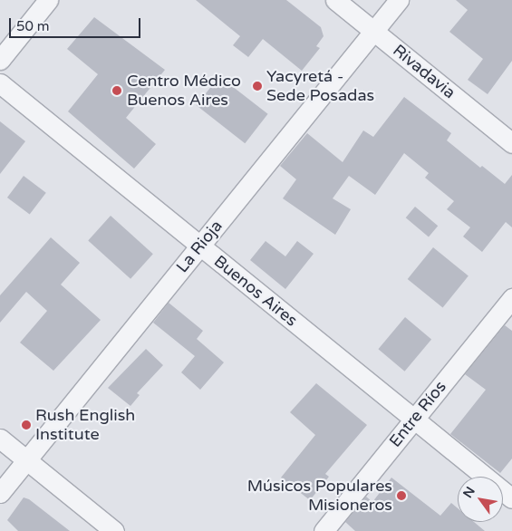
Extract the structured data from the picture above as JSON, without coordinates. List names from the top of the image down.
{
  "streets": {
    "street": [
      "Rivadavia",
      "La Rioja",
      "Buenos Aires",
      "Entre Ríos"
    ]
  },
  "crossings": [
    ["Rivadavia", "La Rioja"],
    ["La Rioja", "Buenos Aires"],
    ["Buenos Aires", "Entre Ríos"]
  ],
  "places": [
    "Yacyretá - Sede Posadas",
    "Centro Médico Buenos Aires",
    "Rush English Institute",
    "Músicos Populares Misioneros"
  ],
  "scale_bar": "50 m",
  "north": "top left"
}
